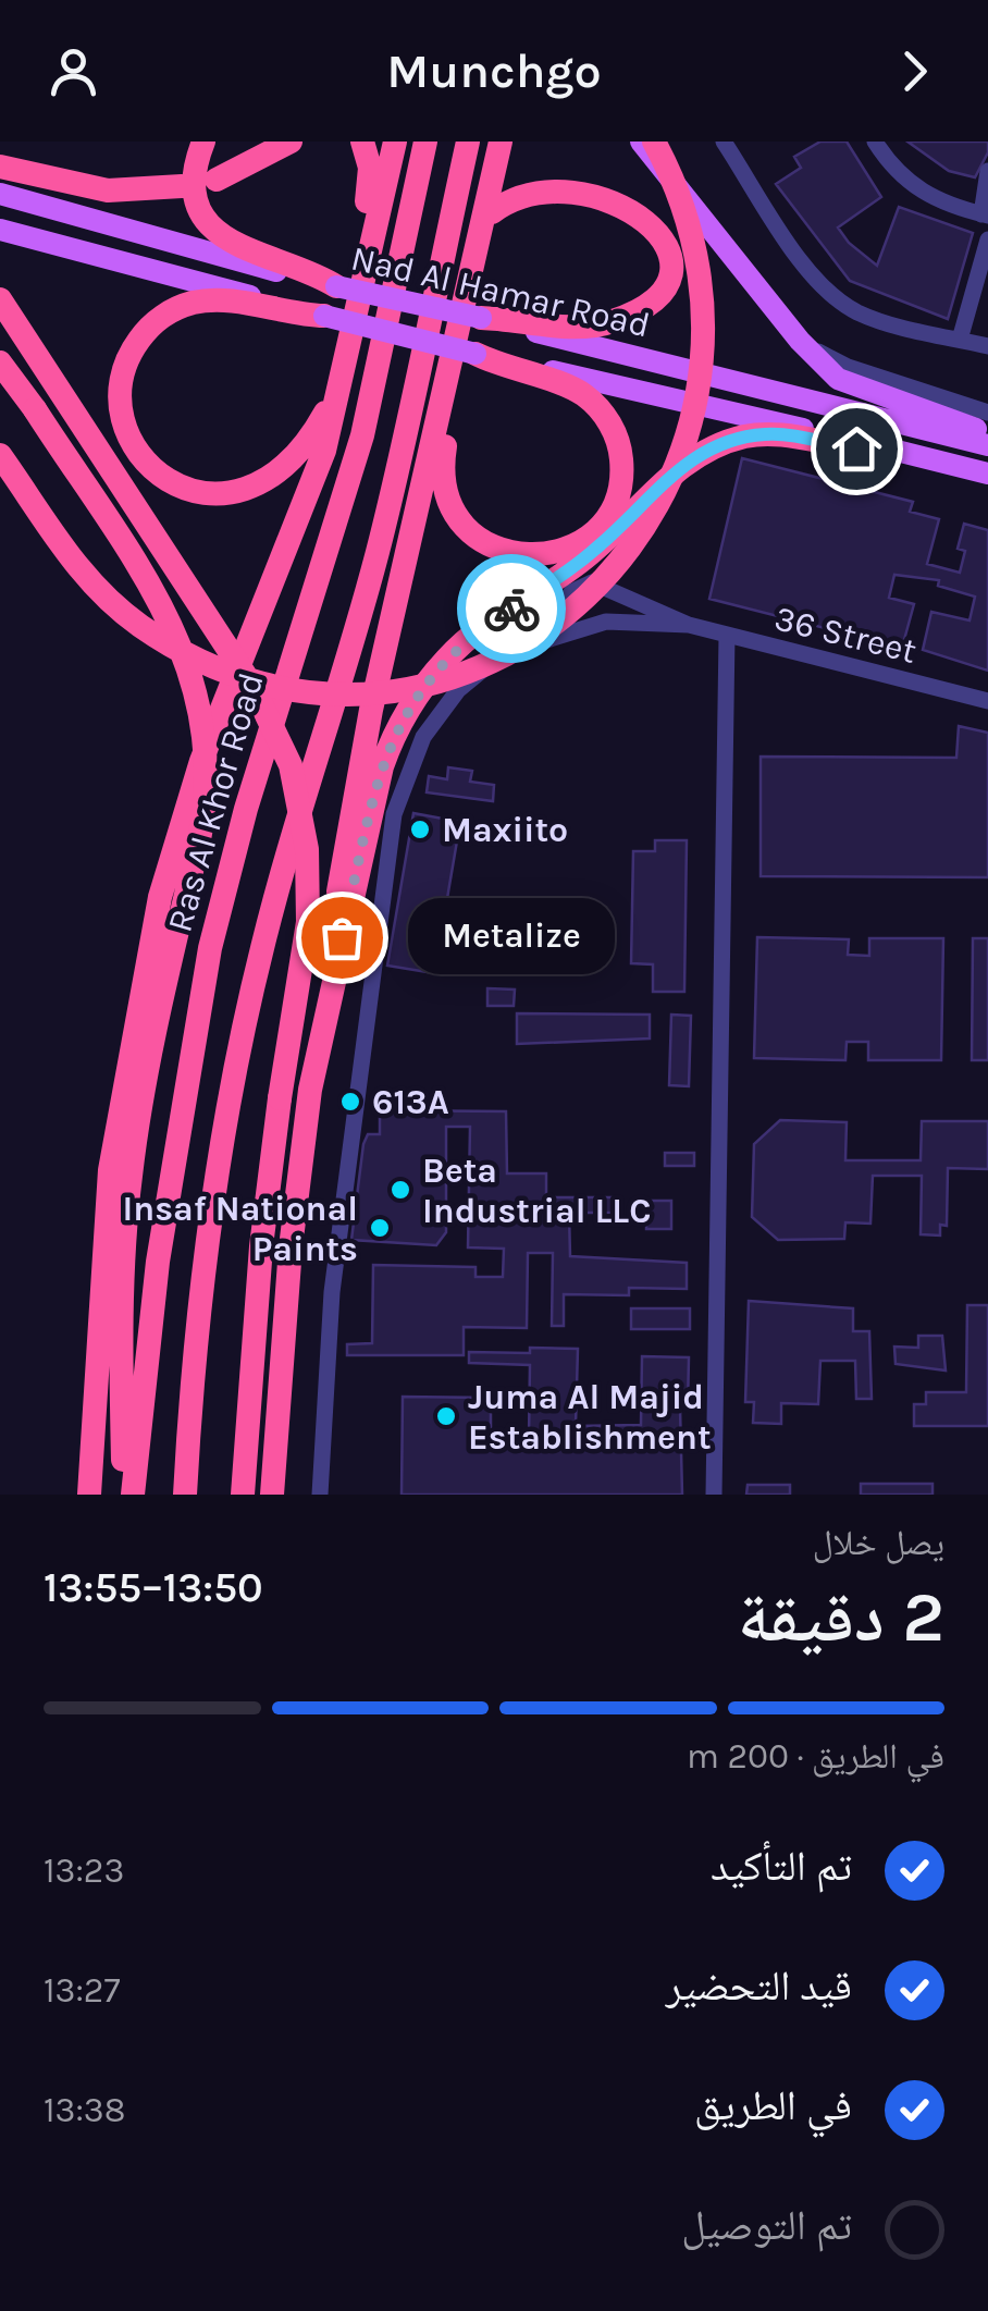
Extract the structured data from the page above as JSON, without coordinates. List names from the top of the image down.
{
  "streets": {
    "highway": ["Ras Al Khor Road"],
    "main road": ["Nad Al Hamar Road"],
    "street": ["36 Street"]
  },
  "places": [
    "Maxiito",
    "Metalize",
    "613A",
    "Beta Industrial LLC",
    "Insaf National Paints",
    "Juma Al Majid Establishment"
  ],
  "page": {
    "header": "Munchgo",
    "bubble": "Metalize",
    "heading": ["2 دقيقة", "يصل خلال", "13:50–13:55"],
    "bar": "في الطريق · 200 m",
    "list": [
      ["تم التأكيد", "13:23"],
      ["قيد التحضير", "13:27"],
      ["في الطريق", "13:38"],
      "تم التوصيل"
    ]
  }
}
